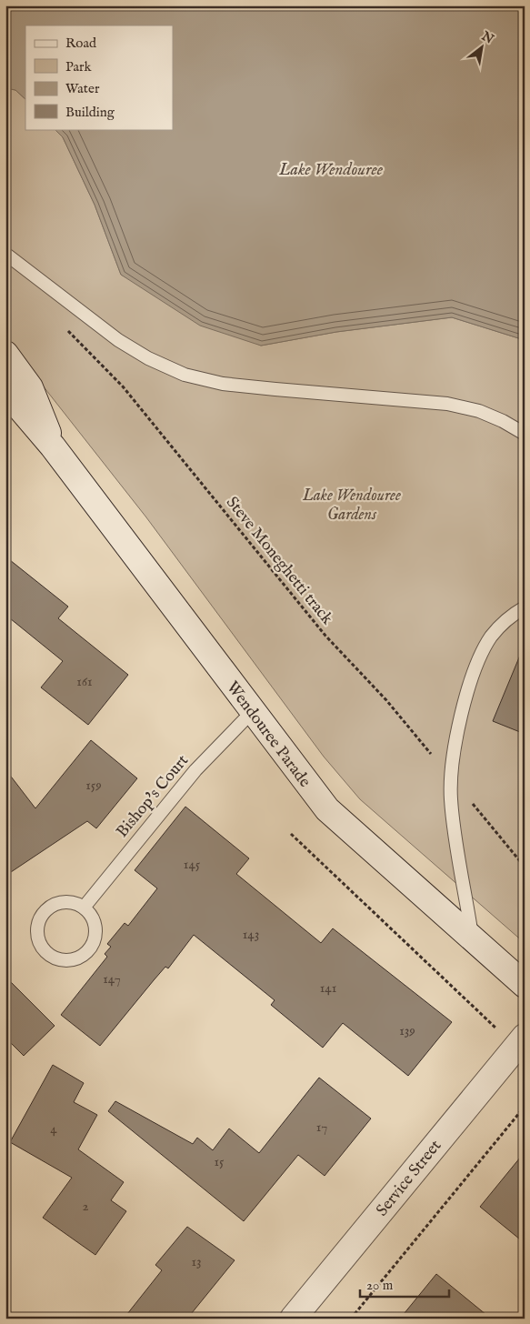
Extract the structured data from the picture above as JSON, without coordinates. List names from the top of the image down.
{
  "streets": {
    "street": ["Wendouree Parade", "Service Street"],
    "lane": ["Bishop's Court"],
    "path": ["Steve Moneghetti track"]
  },
  "crossings": [
    ["Wendouree Parade", "Bishop's Court"]
  ],
  "water": ["Lake Wendouree"],
  "parks": ["Lake Wendouree Gardens"],
  "house_numbers": [
    "161",
    "159",
    "145",
    "143",
    "147",
    "141",
    "139",
    "17",
    "4",
    "15",
    "2",
    "13"
  ],
  "legend": [
    "Road",
    "Park",
    "Water",
    "Building"
  ],
  "scale_bar": "20 m",
  "north": "top right"
}
